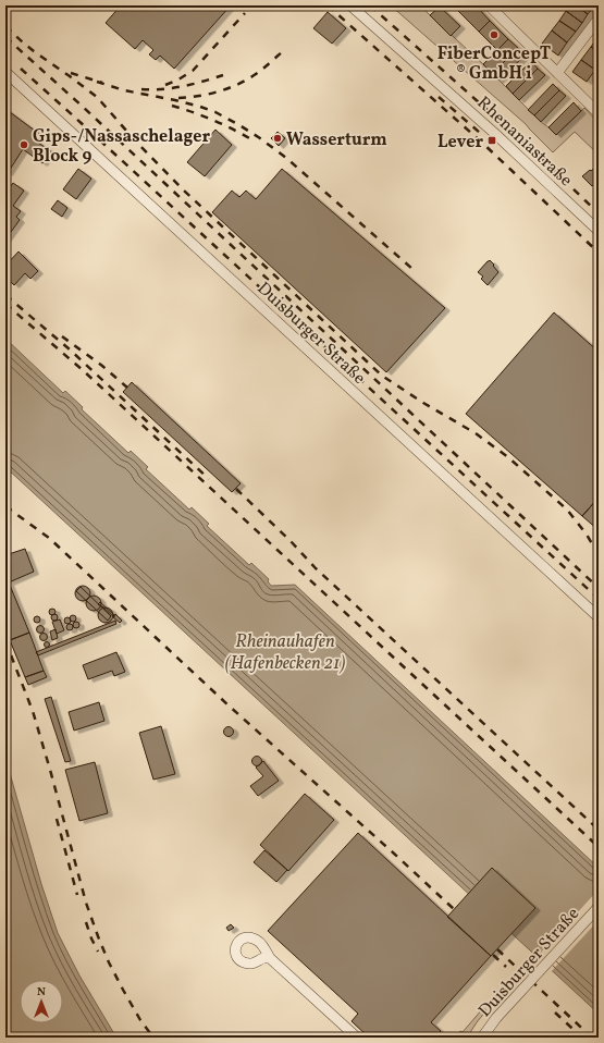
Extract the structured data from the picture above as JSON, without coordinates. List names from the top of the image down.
{
  "streets": {
    "street": ["Rhenaniastraße", "Duisburger Straße"]
  },
  "water": ["Rheinauhafen (Hafenbecken 21)"],
  "places": {
    "other": ["FiberConcepT ® GmbH i", "Wasserturm", "Gips-/Nassaschelager Block 9"],
    "transit": ["Lever"]
  },
  "north": "top"
}
